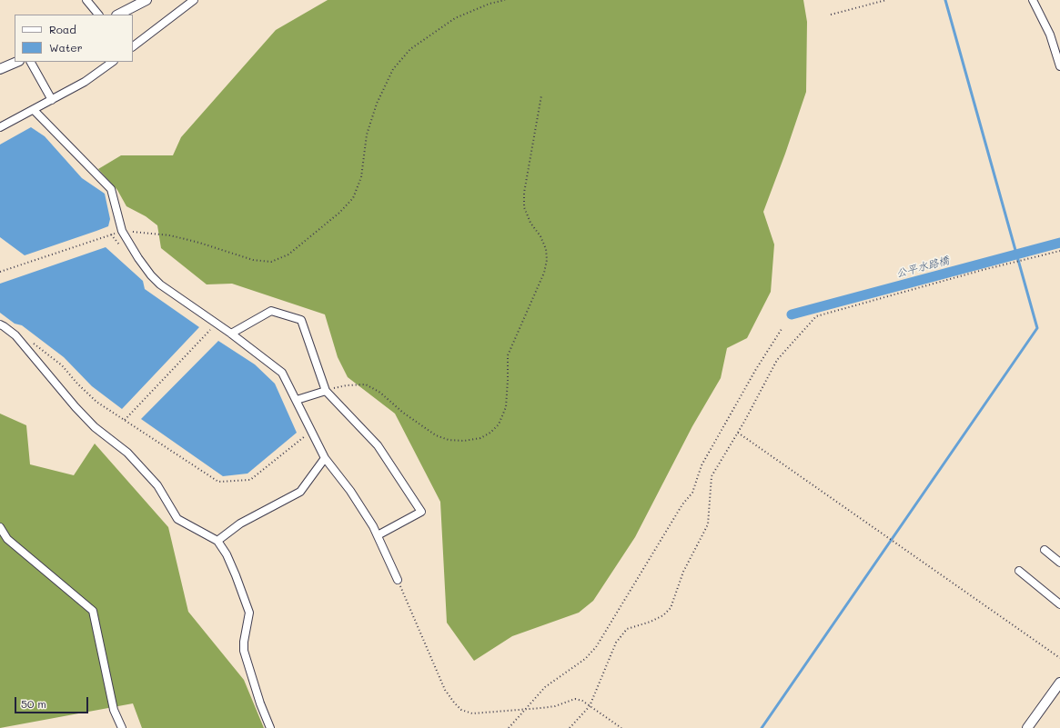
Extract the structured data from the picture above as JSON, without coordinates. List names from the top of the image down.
{
  "water": ["公平水路橋"],
  "legend": ["Road", "Water"],
  "scale_bar": "50 m"
}
